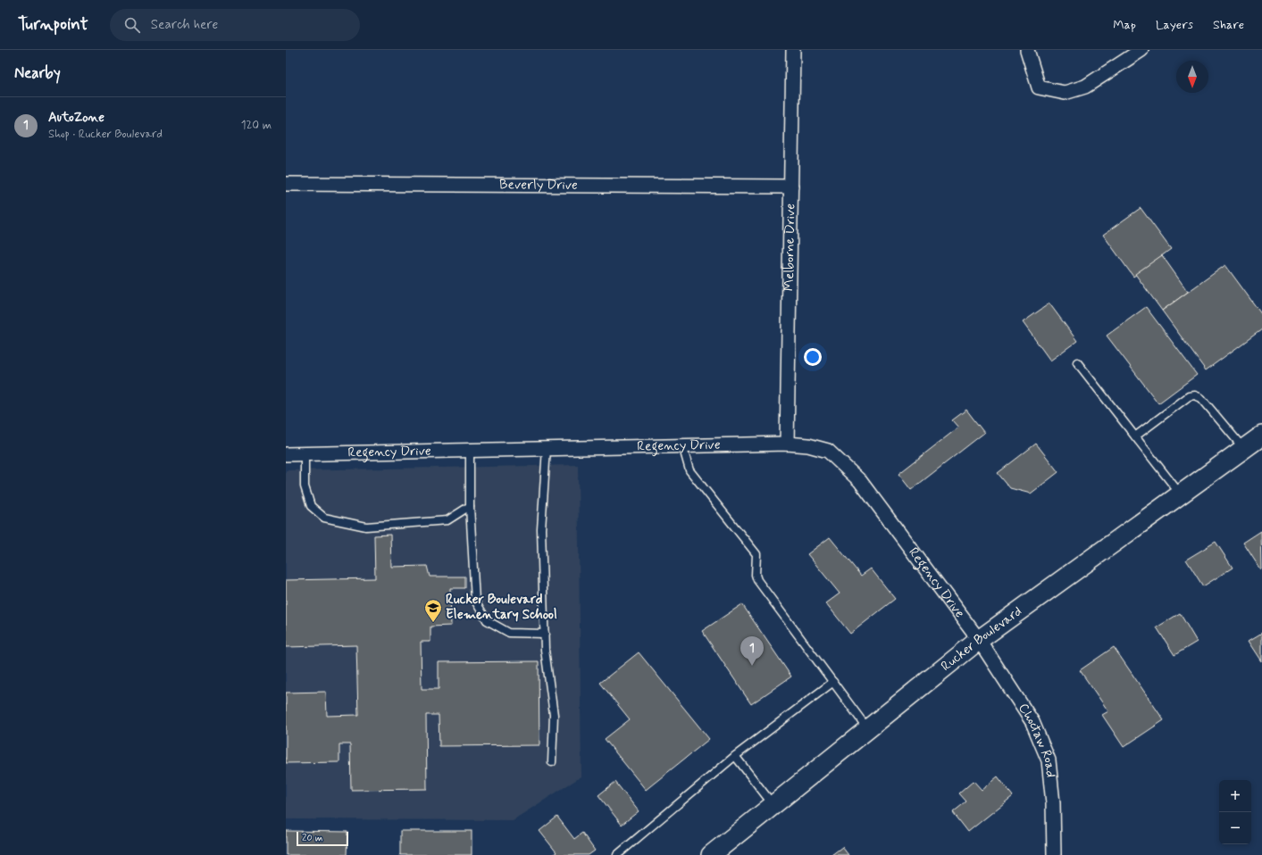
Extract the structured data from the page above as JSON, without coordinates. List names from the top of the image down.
{
  "streets": {
    "main road": ["Rucker Boulevard"],
    "street": [
      "Beverly Drive",
      "Melborne Drive",
      "Regency Drive",
      "Choctaw Road"
    ]
  },
  "crossings": [
    ["Beverly Drive", "Melborne Drive"],
    ["Melborne Drive", "Regency Drive"],
    ["Regency Drive", "Rucker Boulevard"],
    ["Regency Drive", "Choctaw Road"],
    ["Rucker Boulevard", "Choctaw Road"]
  ],
  "places": {
    "school or university": ["Rucker Boulevard Elementary School"]
  },
  "scale_bar": "20 m",
  "north": "bottom",
  "page": {
    "header": "Turnpoint",
    "search": "Search here",
    "nav": ["Map", "Layers", "Share"],
    "heading": "Nearby",
    "list": [
      {
        "mark": "1",
        "name": "AutoZone",
        "note": "Shop · Rucker Boulevard",
        "value": "120 m"
      }
    ],
    "pins": "1",
    "map_buttons": ["+", "−"],
    "scale": "20 m"
  }
}
